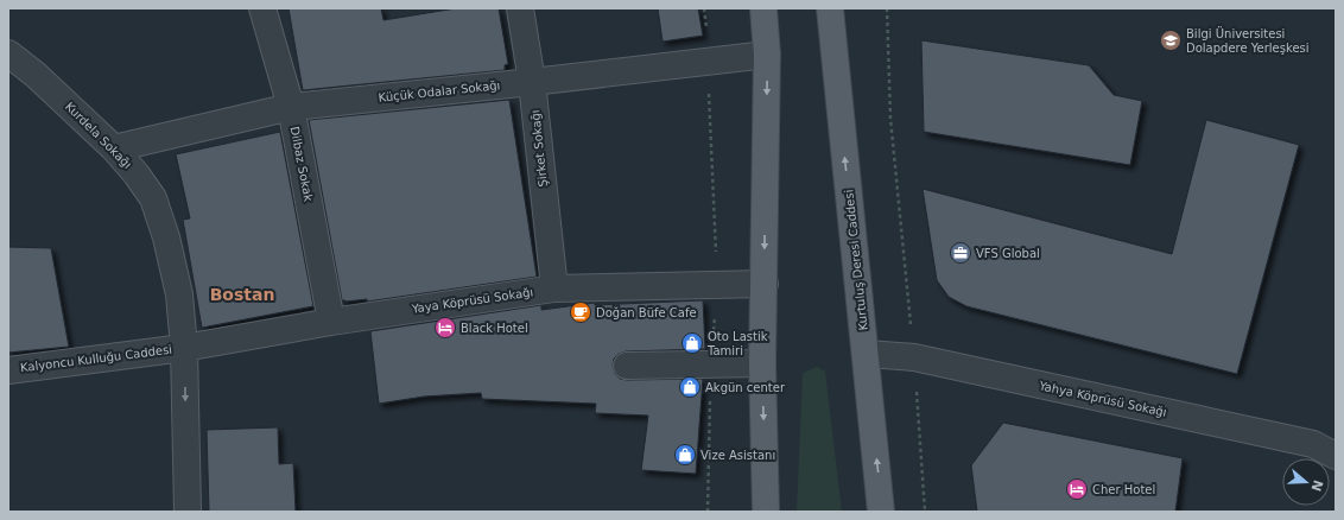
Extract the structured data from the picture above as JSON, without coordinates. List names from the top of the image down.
{
  "streets": {
    "main road": ["Kurtuluş Deresi Caddesi"],
    "street": [
      "Küçük Odalar Sokağı",
      "Kurdela Sokağı",
      "Şirket Sokağı",
      "Dilbaz Sokak",
      "Yaya Köprüsü Sokağı",
      "Kalyoncu Kulluğu Caddesi",
      "Yahya Köprüsü Sokağı"
    ]
  },
  "crossings": [
    ["Küçük Odalar Sokağı", "Kurdela Sokağı"],
    ["Küçük Odalar Sokağı", "Şirket Sokağı"],
    ["Küçük Odalar Sokağı", "Dilbaz Sokak"],
    ["Kurdela Sokağı", "Yaya Köprüsü Sokağı"],
    ["Kurdela Sokağı", "Kalyoncu Kulluğu Caddesi"],
    ["Şirket Sokağı", "Yaya Köprüsü Sokağı"],
    ["Dilbaz Sokak", "Yaya Köprüsü Sokağı"],
    ["Kurtuluş Deresi Caddesi", "Yahya Köprüsü Sokağı"],
    ["Yaya Köprüsü Sokağı", "Kalyoncu Kulluğu Caddesi"]
  ],
  "districts": ["Bostan"],
  "places": {
    "school or university": ["Bilgi Üniversitesi Dolapdere Yerleşkesi"],
    "office": ["VFS Global"],
    "cafe": ["Doğan Büfe Cafe"],
    "hotel": ["Black Hotel", "Cher Hotel"],
    "shop": ["Oto Lastik Tamiri", "Akgün center", "Vize Asistanı"]
  },
  "north": "right"
}
